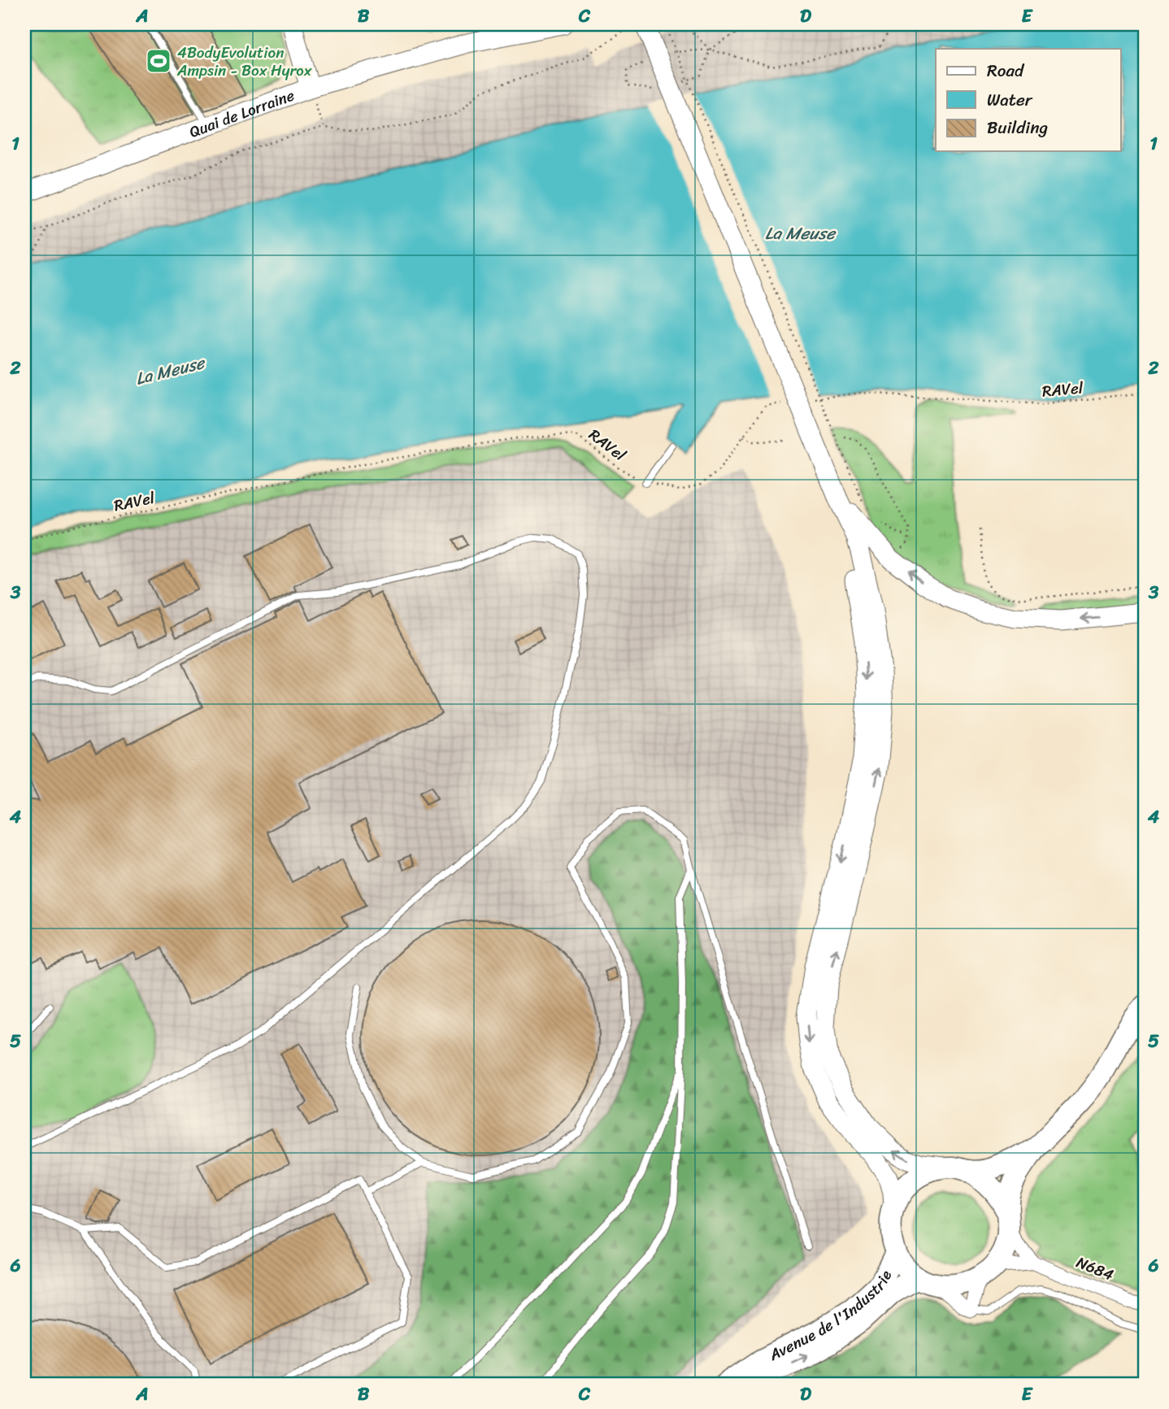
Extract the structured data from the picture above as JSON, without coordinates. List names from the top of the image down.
{
  "streets": {
    "main road": ["Quai de Lorraine", "Avenue de l'Industrie"],
    "street": ["N684"],
    "path": ["RAVel"]
  },
  "crossings": [
    ["N684", "Avenue de l'Industrie"]
  ],
  "water": ["La Meuse"],
  "places": {
    "sports": ["4BodyEvolution Ampsin - Box Hyrox"]
  },
  "legend": ["Road", "Water", "Building"],
  "grid": {
    "columns": [
      "A",
      "B",
      "C",
      "D",
      "E"
    ],
    "rows": [
      "1",
      "2",
      "3",
      "4",
      "5",
      "6"
    ]
  }
}
